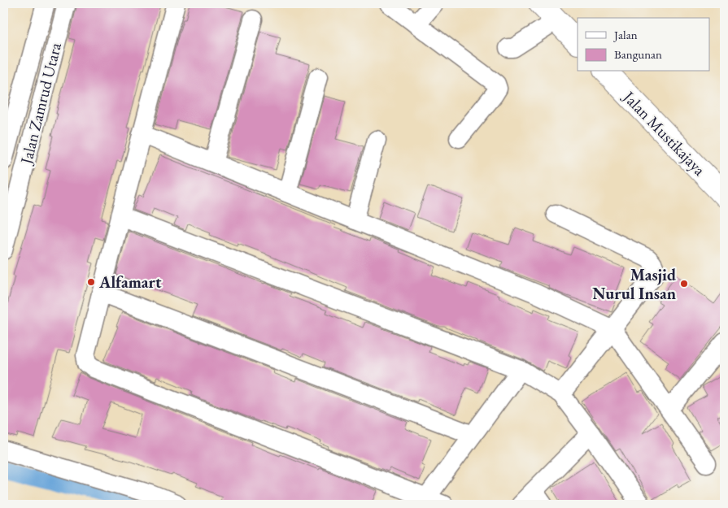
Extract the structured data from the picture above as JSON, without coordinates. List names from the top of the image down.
{
  "streets": {
    "main road": ["Jalan Mustikajaya"],
    "street": ["Jalan Zamrud Utara"]
  },
  "places": ["Alfamart", "Masjid Nurul Insan"],
  "legend": ["Jalan", "Bangunan"]
}
